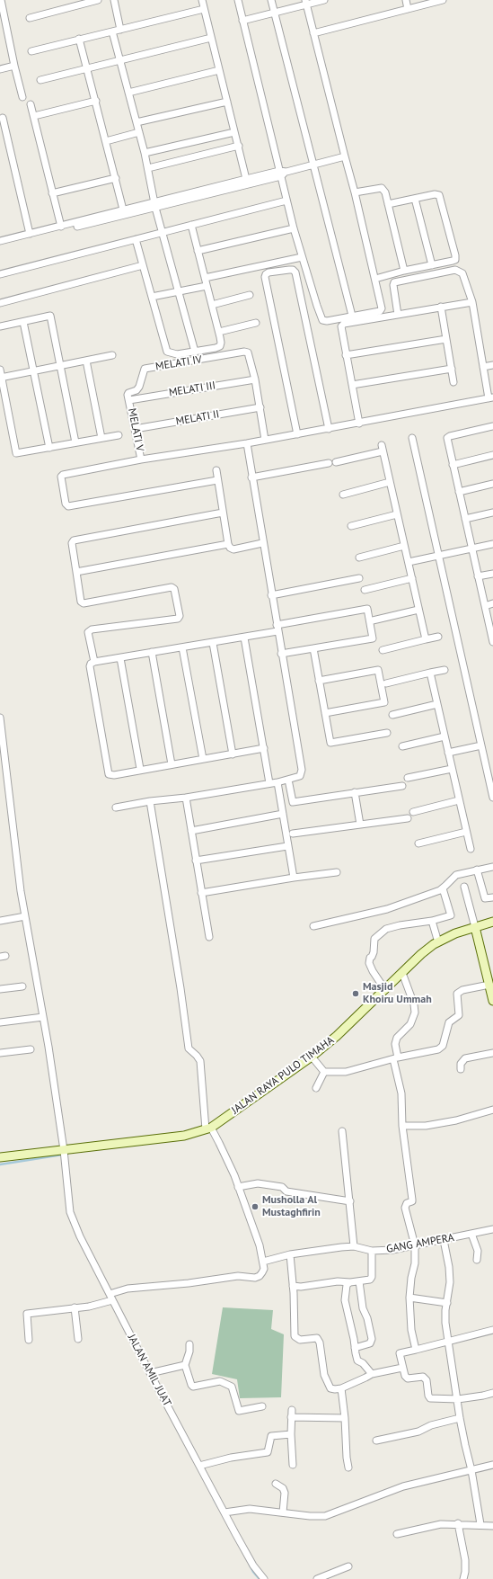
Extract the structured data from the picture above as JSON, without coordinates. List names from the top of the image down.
{
  "streets": {
    "street": [
      "MELATI IV",
      "MELATI III",
      "MELATI II",
      "MELATI V",
      "JALAN RAYA PULO TIMAHA",
      "GANG AMPERA",
      "JALAN AMIL JUAT"
    ]
  },
  "crossings": [
    ["MELATI IV", "MELATI III"],
    ["MELATI IV", "MELATI V"],
    ["MELATI III", "MELATI V"],
    ["MELATI II", "MELATI V"],
    ["JALAN RAYA PULO TIMAHA", "JALAN AMIL JUAT"]
  ],
  "places": ["Masjid Khoiru Ummah", "Musholla Al Mustaghfirin"]
}
